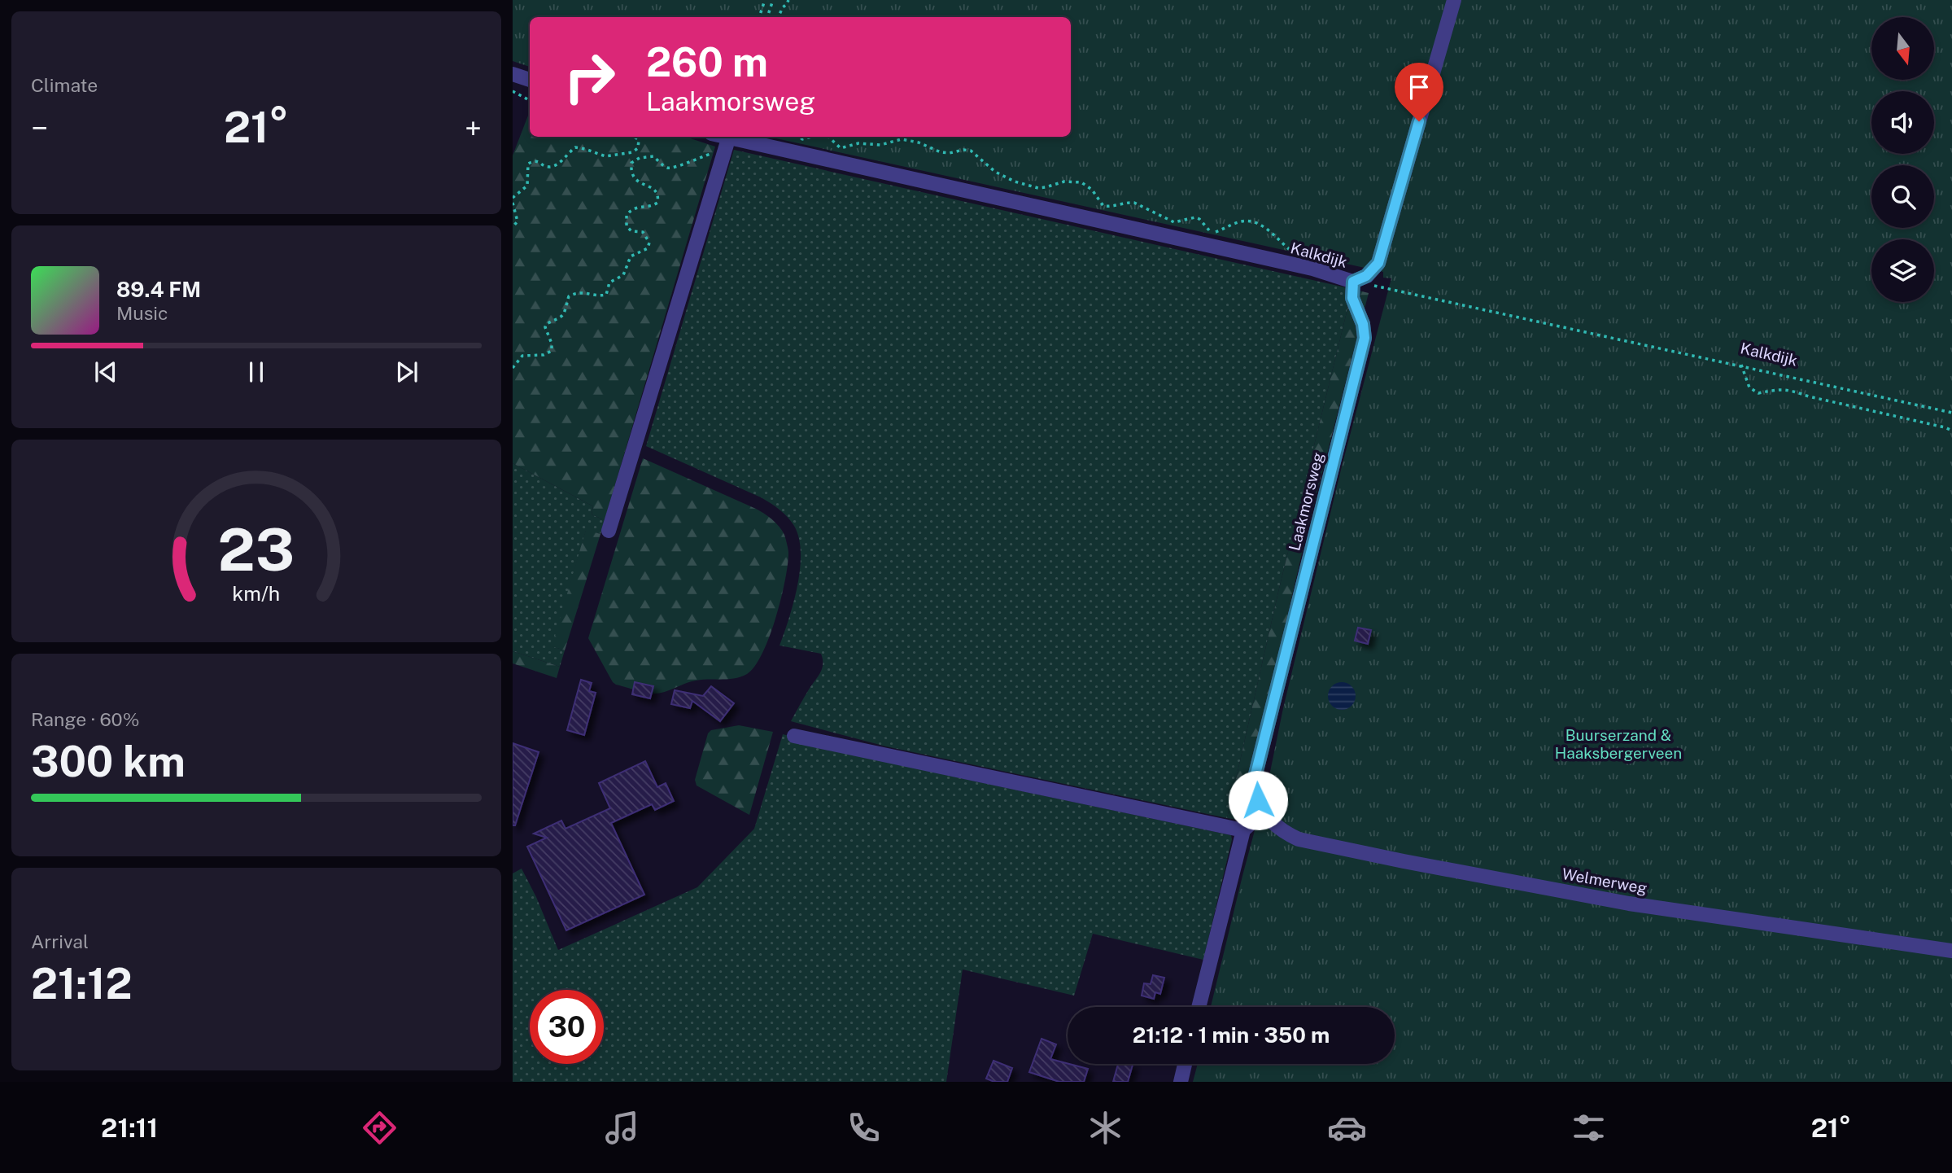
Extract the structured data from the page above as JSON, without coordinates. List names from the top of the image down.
{
  "streets": {
    "street": ["Kalkdijk", "Laakmorsweg", "Welmerweg"]
  },
  "crossings": [
    ["Kalkdijk", "Laakmorsweg"],
    ["Laakmorsweg", "Welmerweg"]
  ],
  "parks": ["Buurserzand & Haaksbergerveen"],
  "north": "bottom",
  "page": {
    "tile": [
      "Climate",
      ["Range · 60%", "300 km"],
      ["Arrival", "21:12"]
    ],
    "turn": ["260 m", "Laakmorsweg"],
    "heat": ["−", "21°", "+"],
    "song": ["89.4 FM", "Music"],
    "limit": "30",
    "trip": "21:12 · 1 min · 350 m",
    "tabs": ["21:11", "21°"],
    "gauge": ["23", "km/h"]
  }
}
